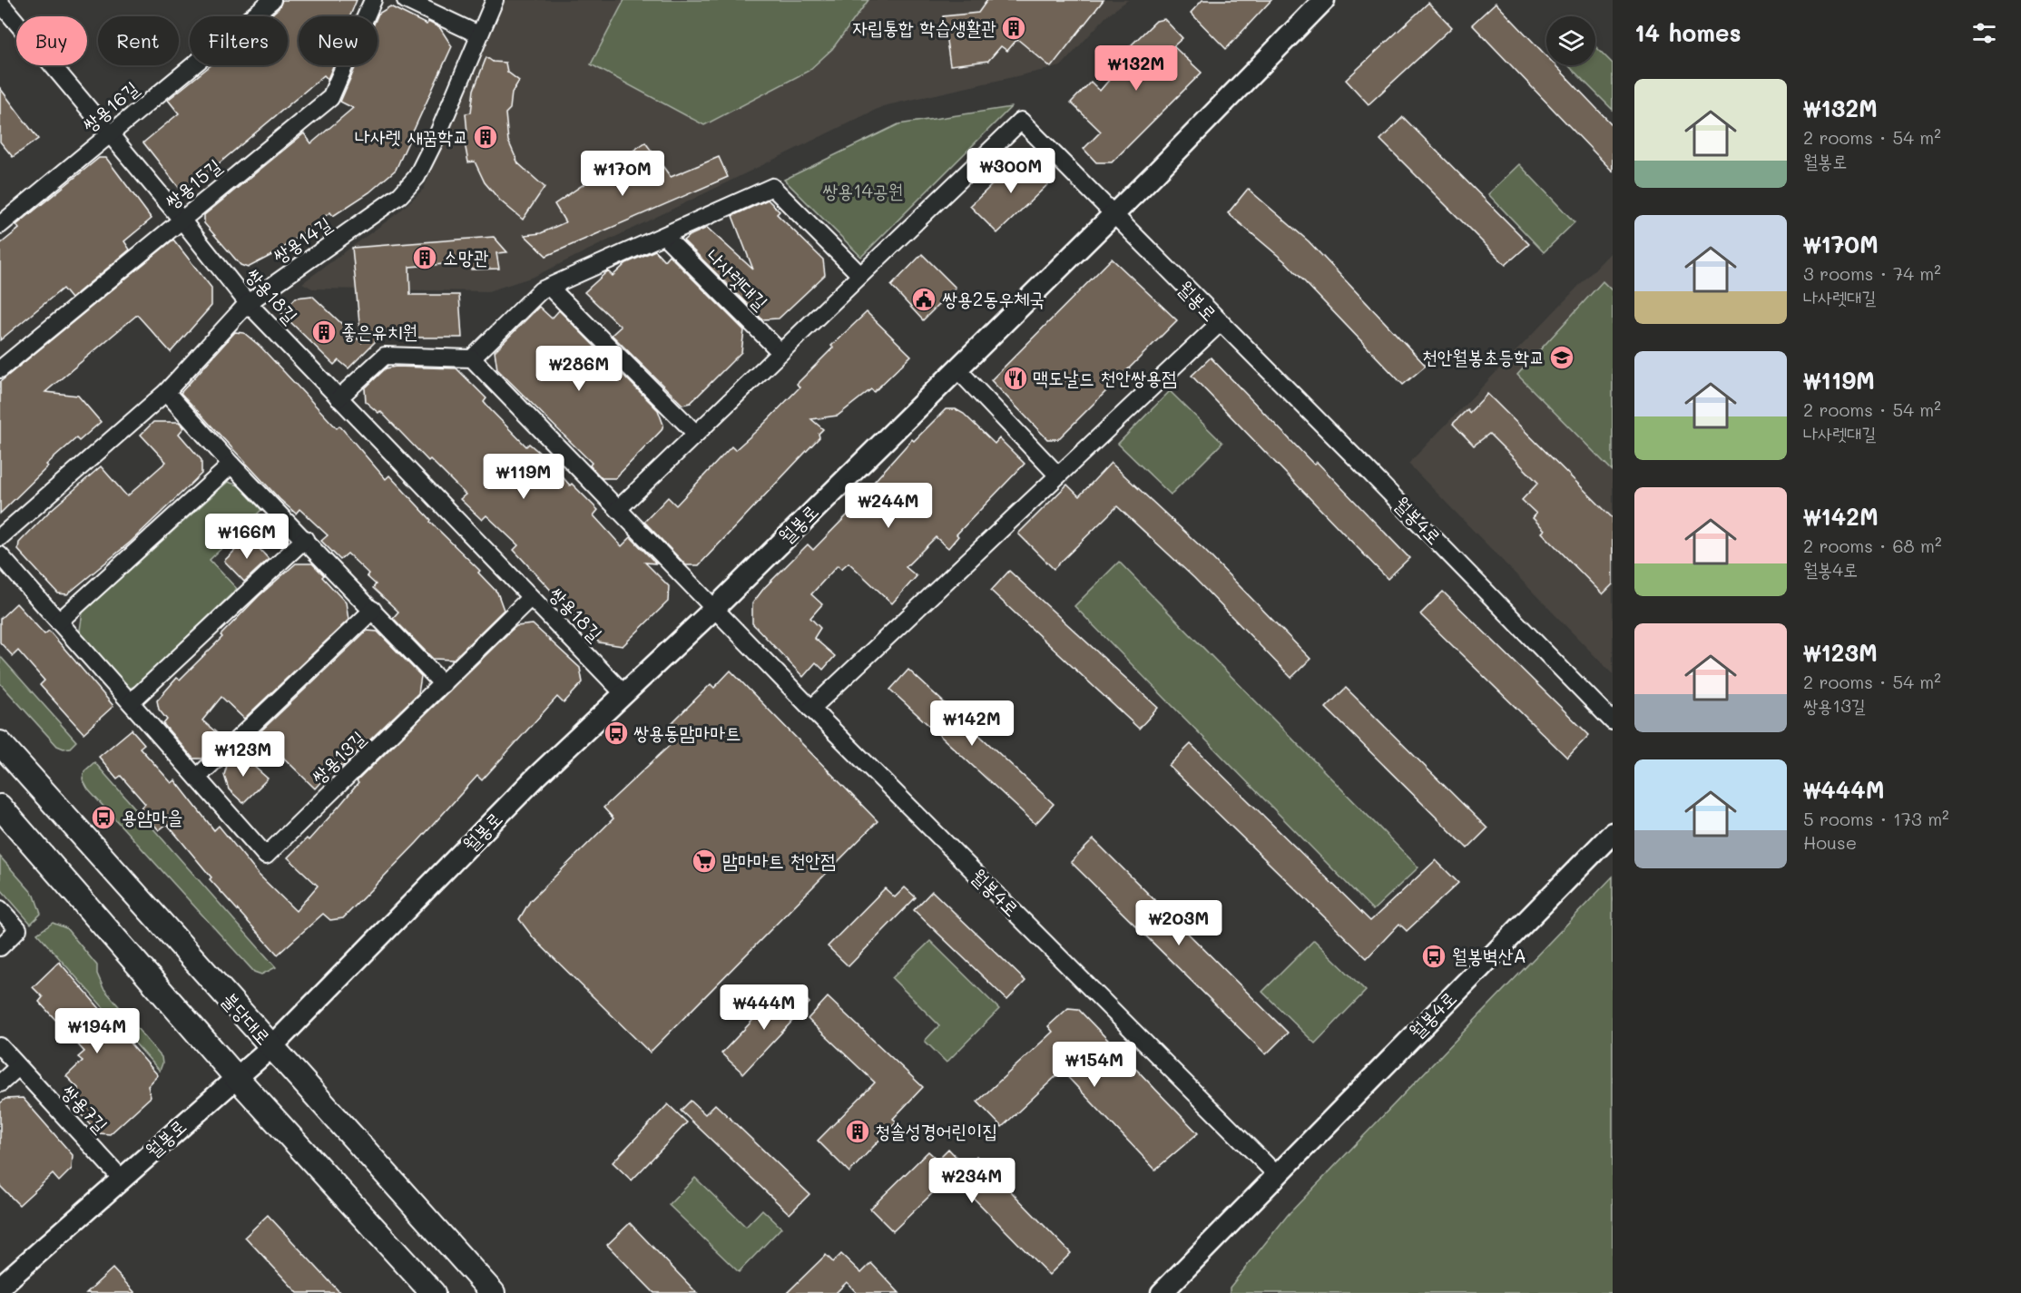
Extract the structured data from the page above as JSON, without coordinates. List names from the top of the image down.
{
  "streets": {
    "main road": ["불당대로"],
    "street": [
      "쌍용16길",
      "쌍용15길",
      "쌍용14길",
      "나사렛대길",
      "쌍용18길",
      "월봉로",
      "월봉4로",
      "쌍용13길",
      "쌍용7길"
    ]
  },
  "crossings": [
    ["쌍용16길", "쌍용18길"],
    ["쌍용15길", "쌍용18길"],
    ["쌍용14길", "쌍용18길"],
    ["쌍용18길", "월봉로"],
    ["쌍용18길", "쌍용13길"],
    ["월봉로", "월봉4로"],
    ["월봉로", "불당대로"],
    ["월봉로", "쌍용7길"]
  ],
  "parks": ["쌍용14공원"],
  "places": {
    "building": [
      "자립통합 학습생활관",
      "나사렛 새꿈학교",
      "소망관",
      "좋은유치원",
      "청솔성경어린이집"
    ],
    "public building": ["쌍용2동우체국"],
    "school or university": ["천안월봉초등학교"],
    "restaurant": ["맥도날드 천안쌍용점"],
    "bus stop": ["쌍용동맘마마트", "용암마을", "월봉벽산A"],
    "supermarket": ["맘마마트 천안점"]
  },
  "page": {
    "heading": "14 homes",
    "chip": [
      "Buy",
      "Rent",
      "Filters",
      "New"
    ],
    "price": [
      "₩132M",
      "₩300M",
      "₩170M",
      "₩286M",
      "₩119M",
      "₩244M",
      "₩166M",
      "₩142M",
      "₩123M",
      "₩203M",
      "₩444M",
      "₩194M",
      "₩154M",
      "₩234M"
    ],
    "list": [
      {
        "name": "₩132M",
        "note": "2 rooms · 54 m² · 월봉로"
      },
      {
        "name": "₩170M",
        "note": "3 rooms · 74 m² · 나사렛대길"
      },
      {
        "name": "₩119M",
        "note": "2 rooms · 54 m² · 나사렛대길"
      },
      {
        "name": "₩142M",
        "note": "2 rooms · 68 m² · 월봉4로"
      },
      {
        "name": "₩123M",
        "note": "2 rooms · 54 m² · 쌍용13길"
      },
      {
        "name": "₩444M",
        "note": "5 rooms · 173 m² · House"
      }
    ]
  }
}
